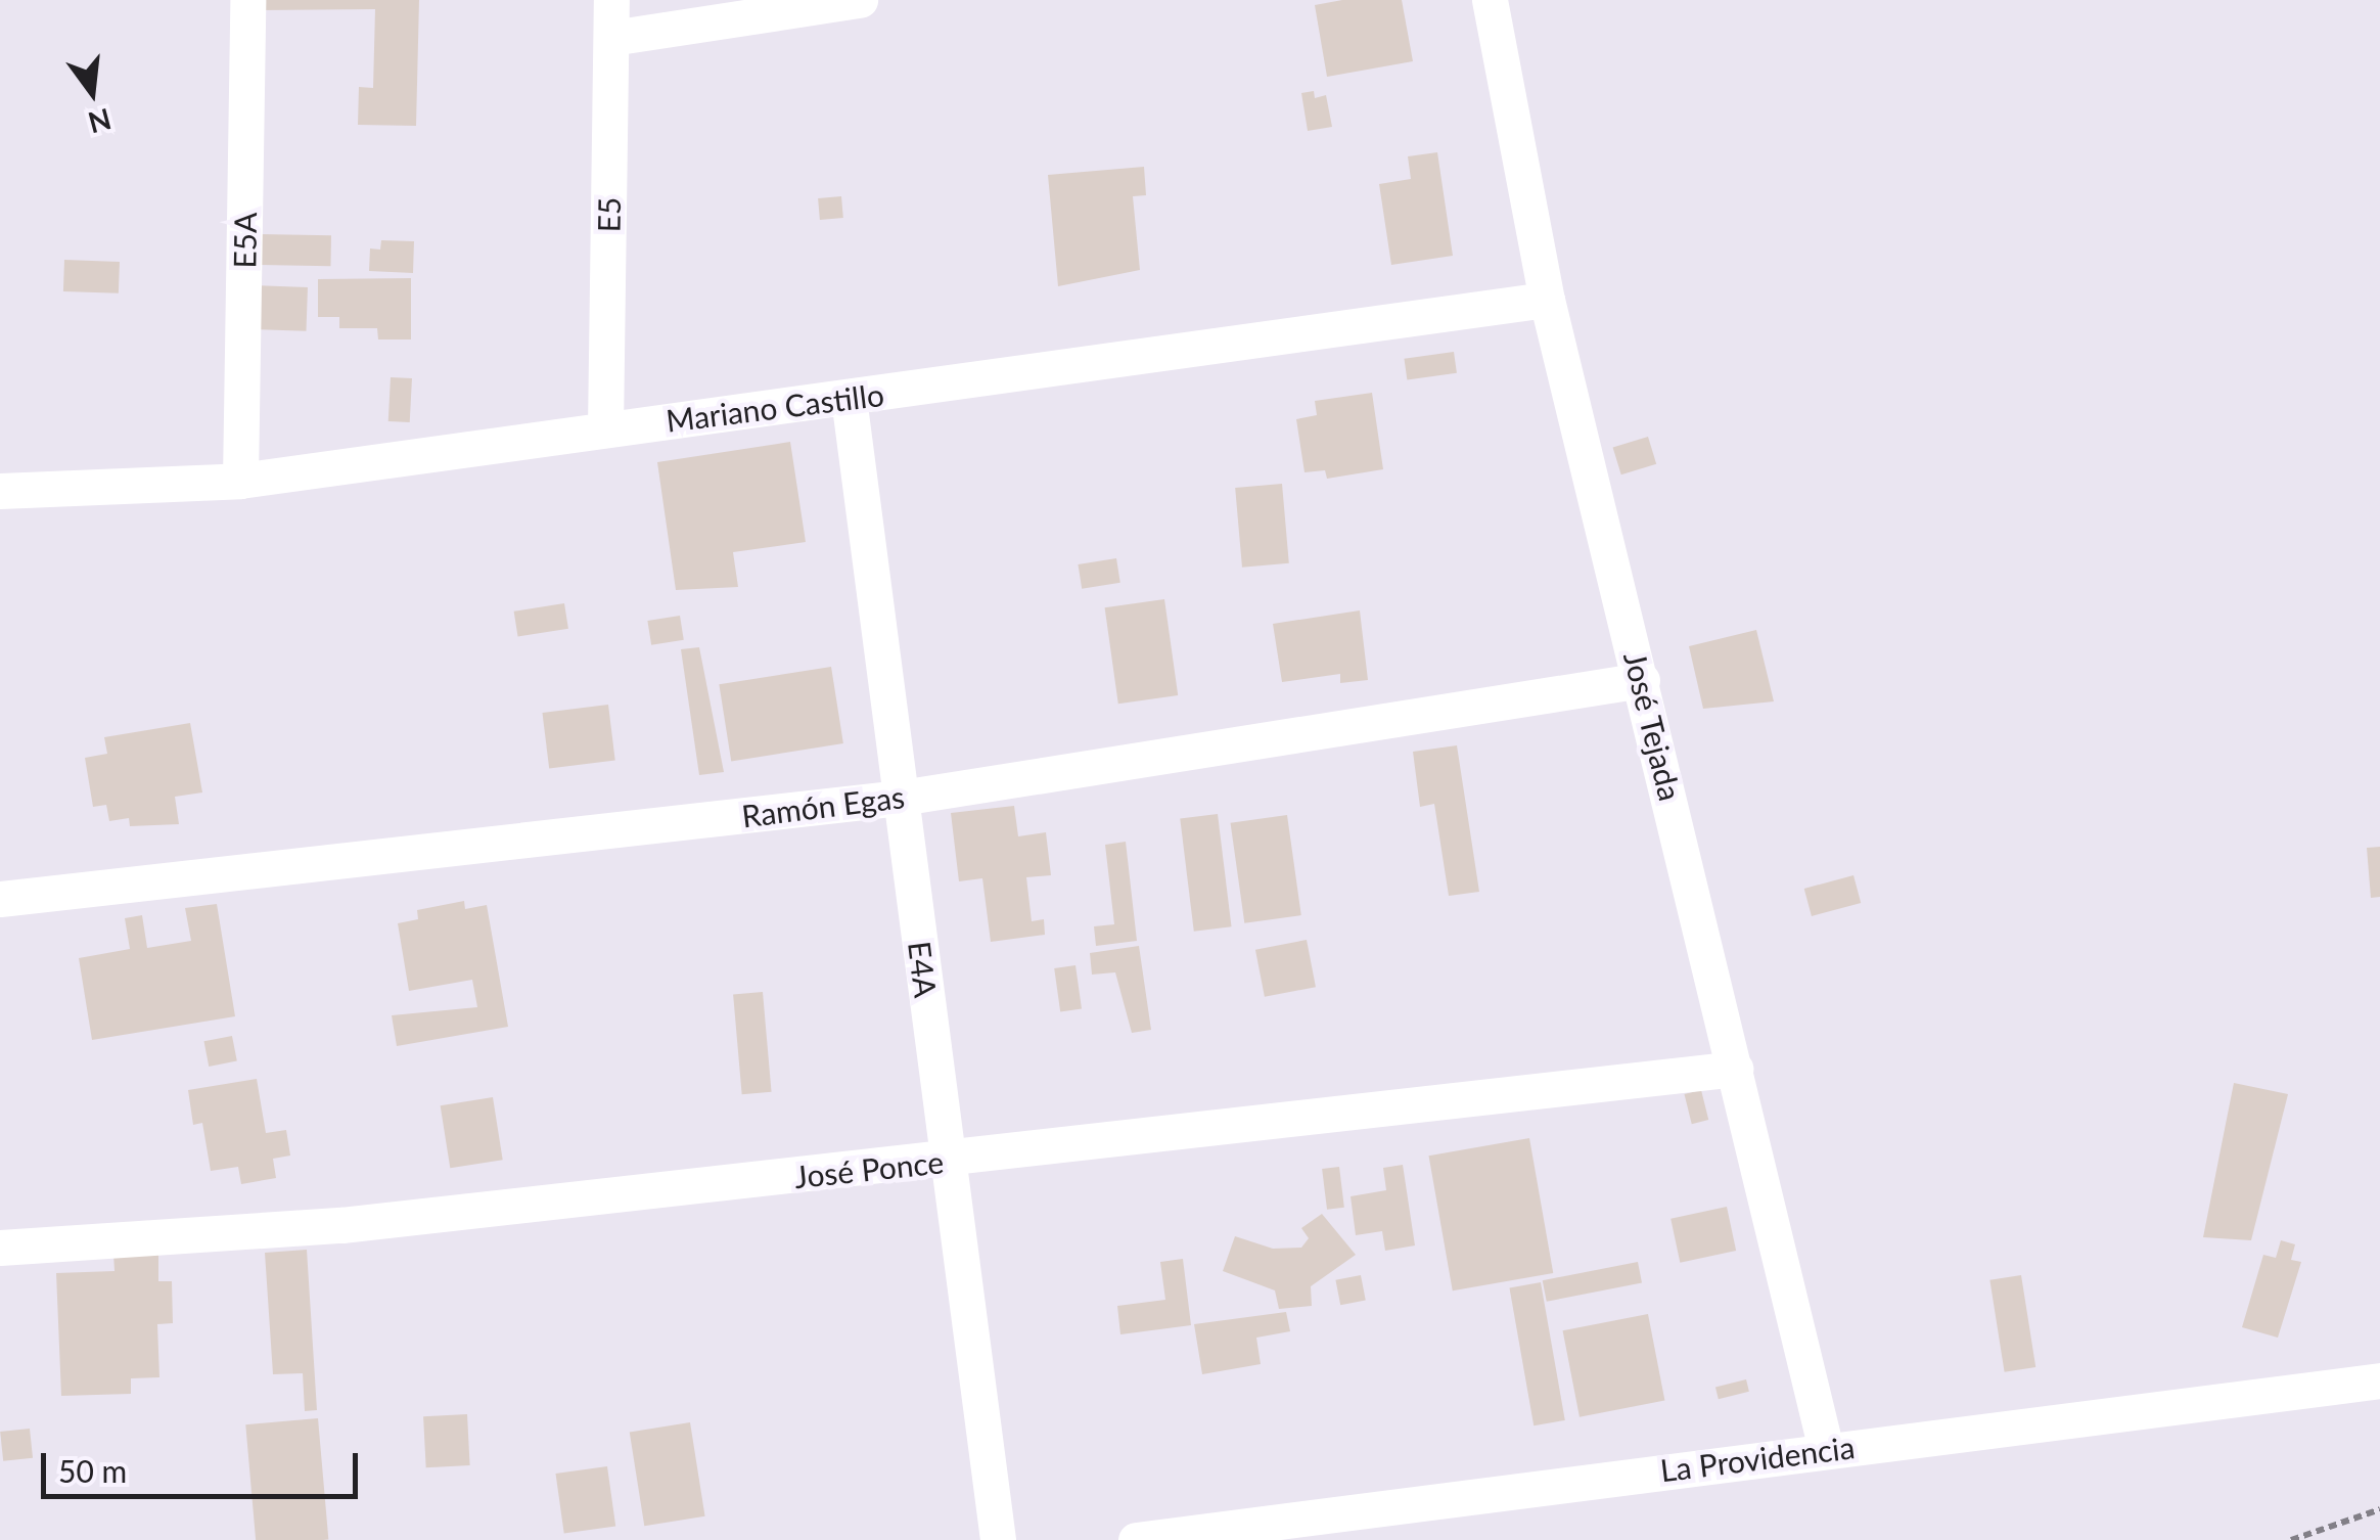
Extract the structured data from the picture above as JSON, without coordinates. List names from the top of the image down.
{
  "streets": {
    "street": [
      "E5",
      "E5A",
      "Mariano Castillo",
      "José Tejada",
      "Ramón Egas",
      "E4A",
      "José Ponce",
      "La Providencia"
    ]
  },
  "crossings": [
    ["E5", "Mariano Castillo"],
    ["E5A", "Mariano Castillo"],
    ["Mariano Castillo", "José Tejada"],
    ["Mariano Castillo", "E4A"],
    ["José Tejada", "Ramón Egas"],
    ["José Tejada", "José Ponce"],
    ["José Tejada", "La Providencia"],
    ["Ramón Egas", "E4A"],
    ["E4A", "José Ponce"]
  ],
  "scale_bar": "50 m",
  "north": "bottom"
}
